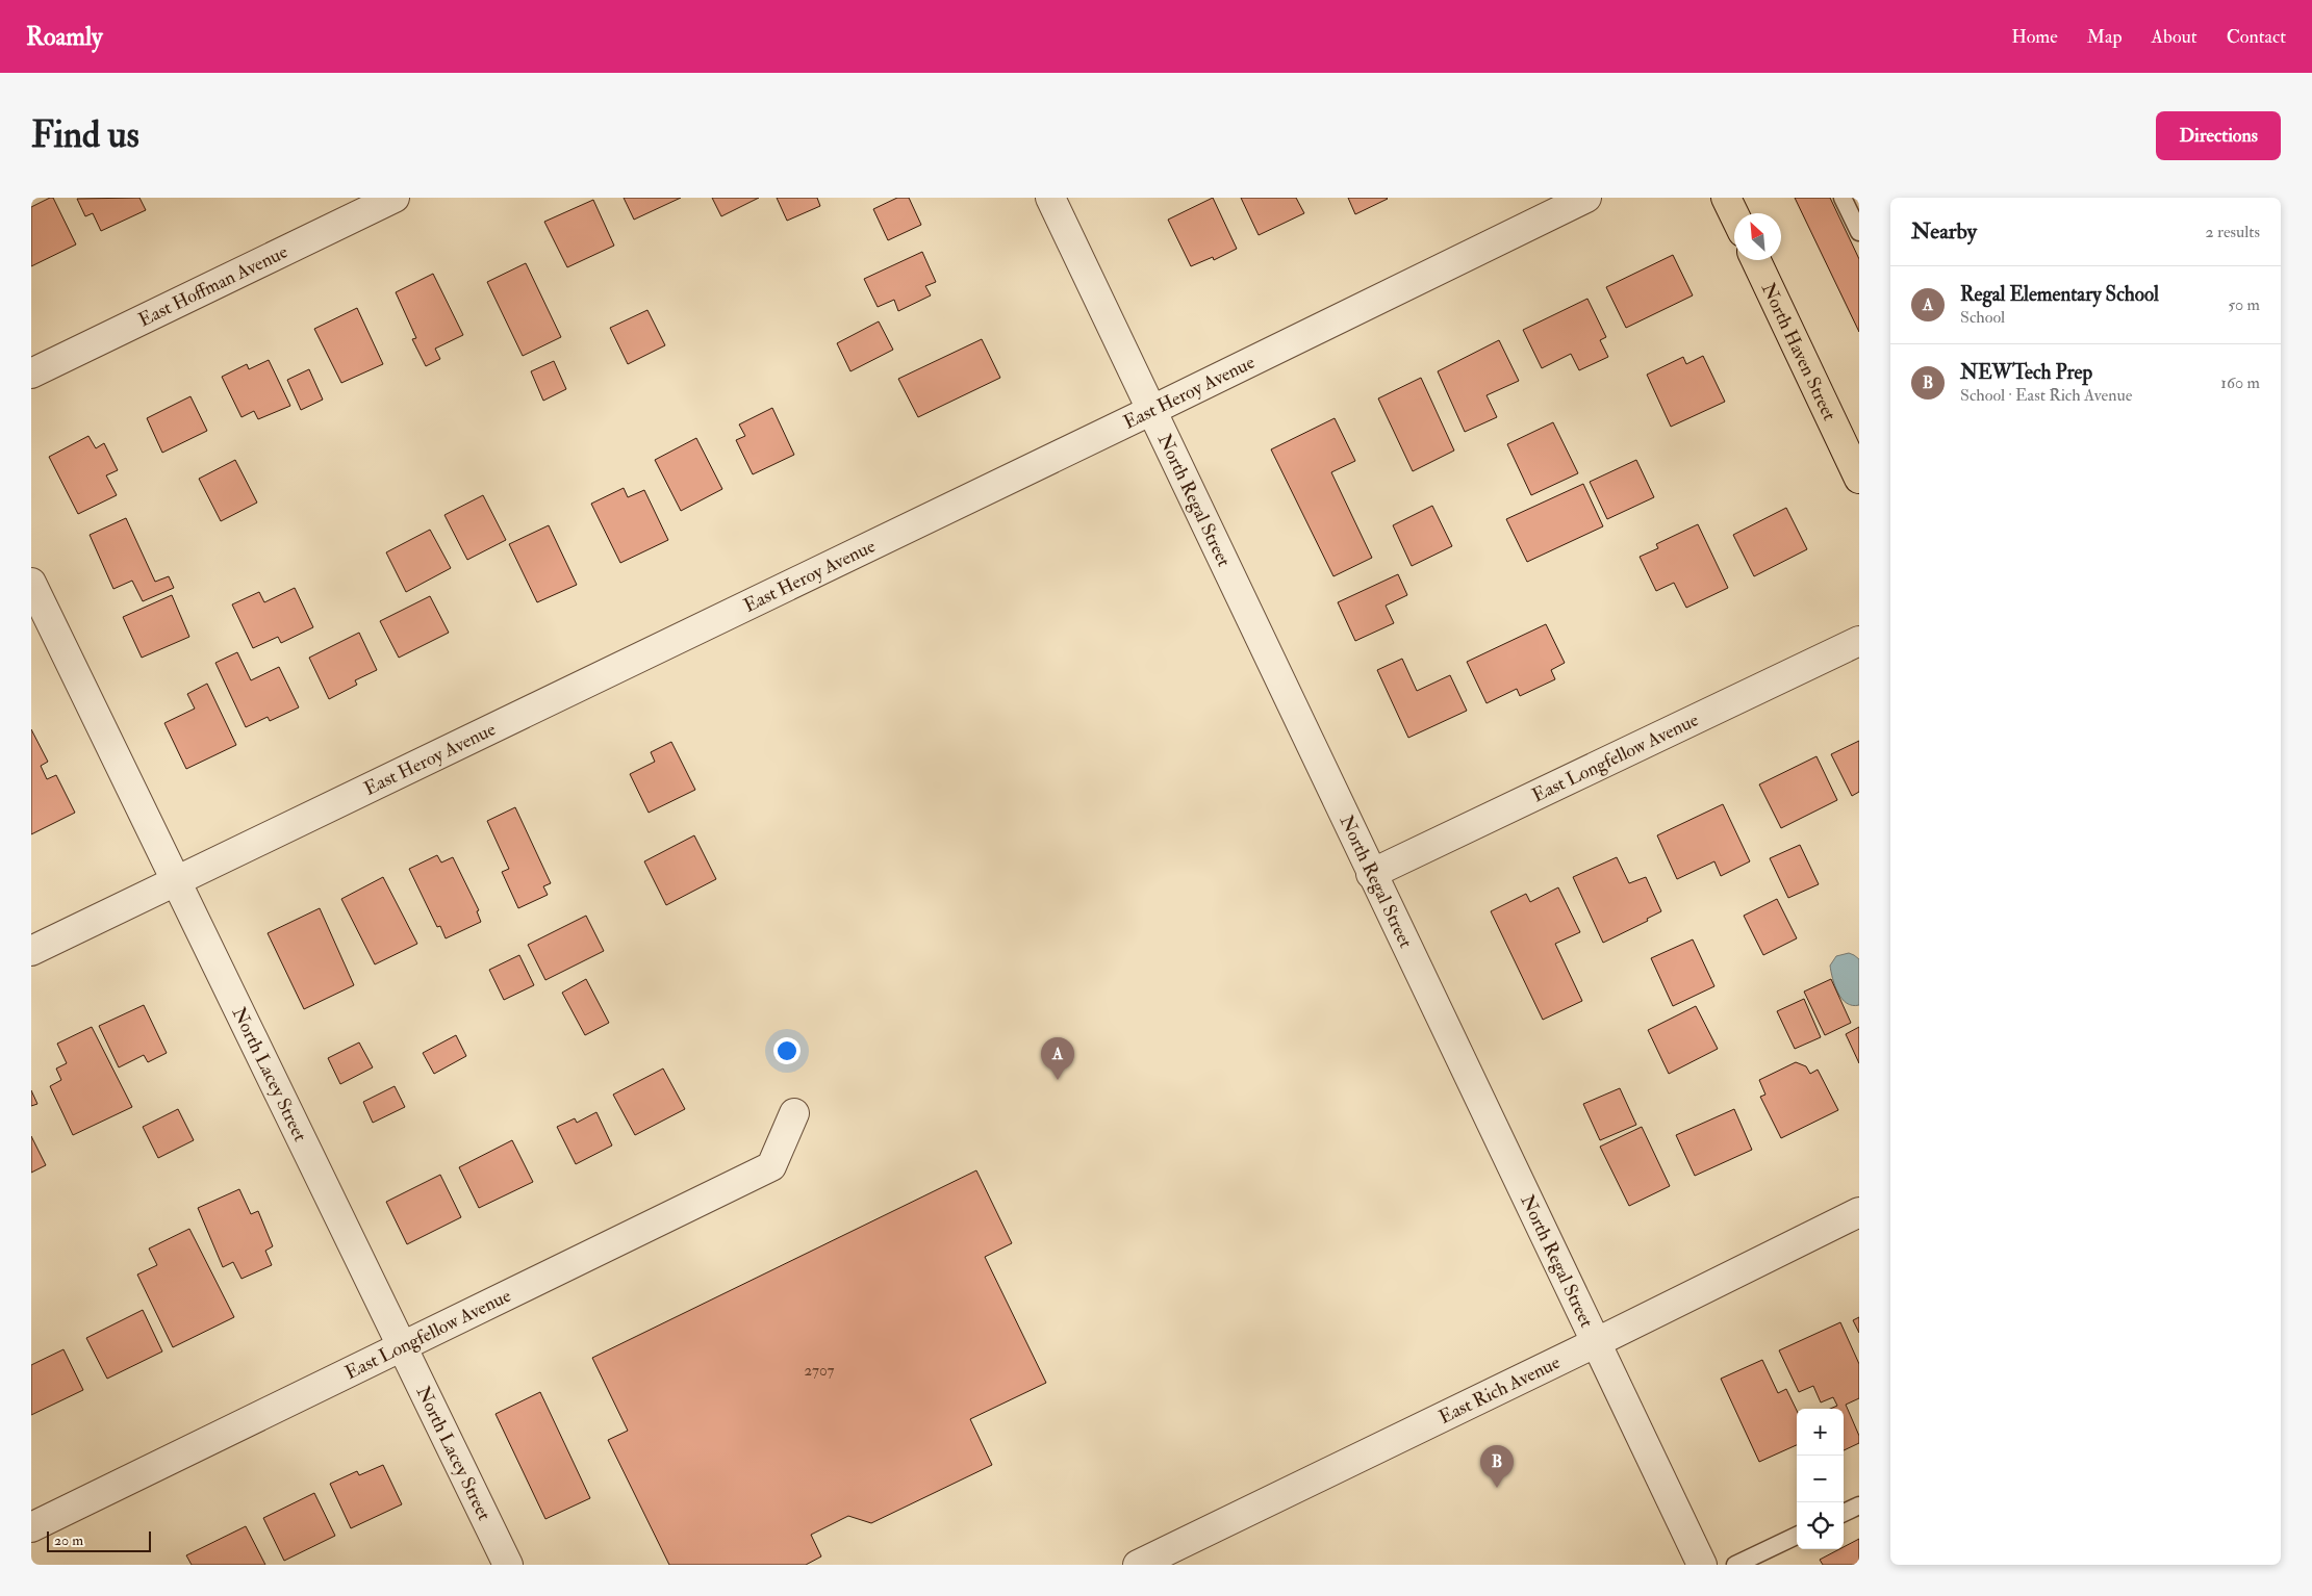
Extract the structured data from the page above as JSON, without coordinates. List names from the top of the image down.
{
  "streets": {
    "main road": ["North Haven Street"],
    "street": [
      "East Hoffman Avenue",
      "East Heroy Avenue",
      "North Regal Street",
      "East Longfellow Avenue",
      "North Lacey Street",
      "East Rich Avenue"
    ]
  },
  "crossings": [
    ["East Heroy Avenue", "North Regal Street"],
    ["East Heroy Avenue", "North Lacey Street"],
    ["North Regal Street", "East Longfellow Avenue"],
    ["North Regal Street", "East Rich Avenue"],
    ["East Longfellow Avenue", "North Lacey Street"]
  ],
  "house_numbers": ["2707"],
  "scale_bar": "20 m",
  "north": "top left",
  "page": {
    "header": "Roamly",
    "nav": [
      "Home",
      "Map",
      "About",
      "Contact"
    ],
    "buttons": "Directions",
    "title": "Find us",
    "heading": ["Nearby", "2 results"],
    "list": [
      {
        "mark": "A",
        "name": "Regal Elementary School",
        "note": "School",
        "value": "50 m"
      },
      {
        "mark": "B",
        "name": "NEWTech Prep",
        "note": "School · East Rich Avenue",
        "value": "160 m"
      }
    ],
    "pins": ["A", "B"],
    "map_buttons": ["+", "−"],
    "scale": "20 m"
  }
}
